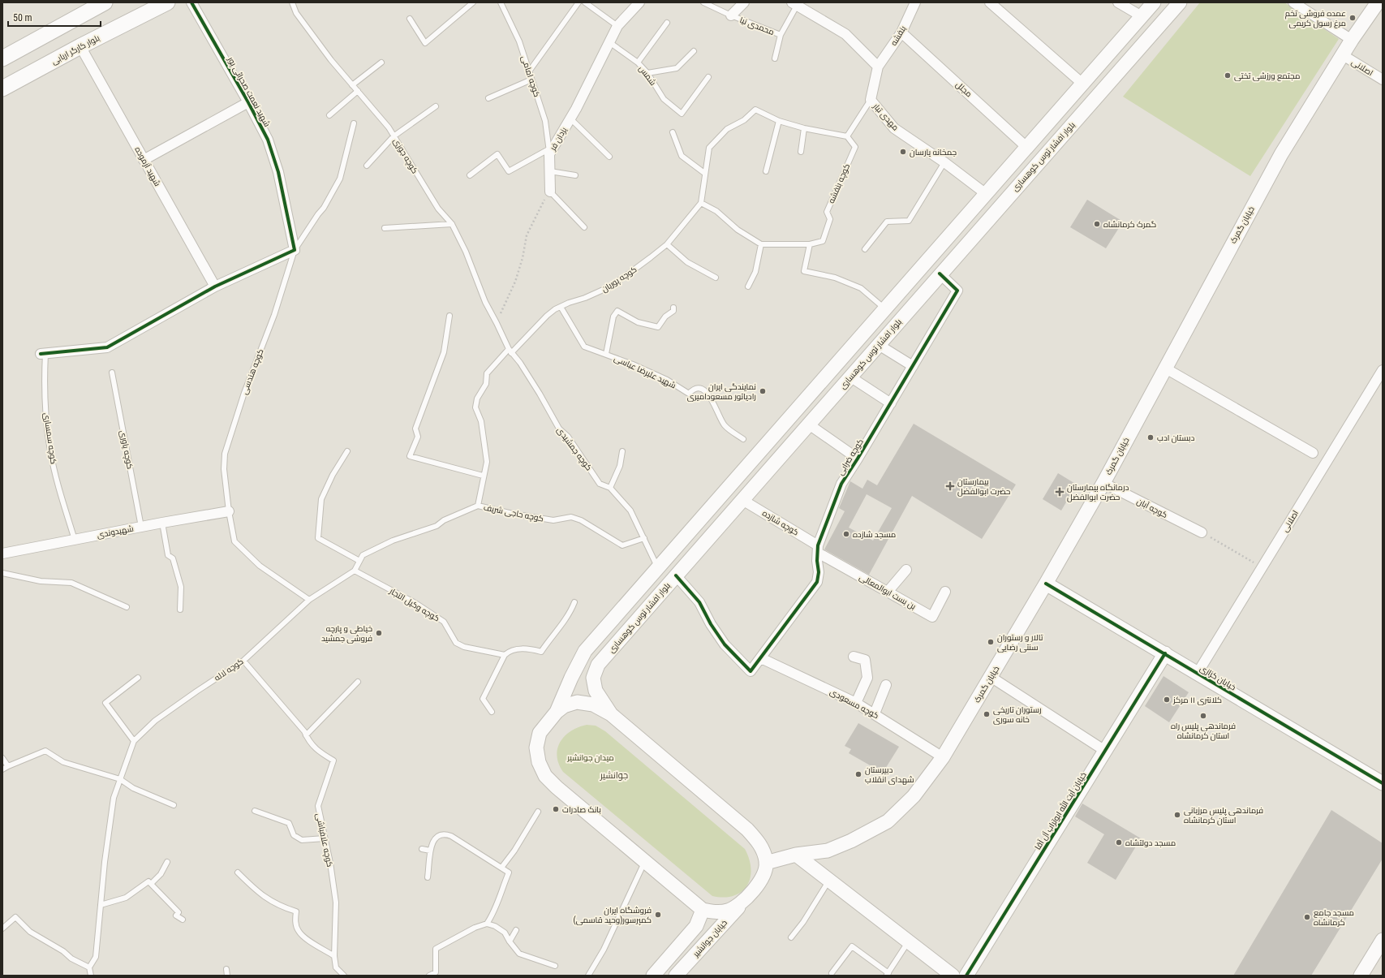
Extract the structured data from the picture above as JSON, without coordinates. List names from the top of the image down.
{
  "streets": {
    "main road": [
      "بلوار کارگر اربابی",
      "بلوار افشار توس کوهساری",
      "خیابان گمرک",
      "خیابان کزازی",
      "خیابان آیت الله ابوتراب آل آقا",
      "خیابان جوانشیر"
    ],
    "street": [
      "بنفشه",
      "اصلانی",
      "مجلل",
      "شهید نعمت صحرائی پور",
      "مهدی تبار",
      "یزدان فر",
      "شهید آزموده",
      "کوچه ضرابی",
      "کوچه آبان",
      "کوچه شازده",
      "شهیدوندی",
      "بن بست ابوالمعالی",
      "کوچه مسعودی"
    ],
    "lane": [
      "محمدی نیا",
      "شمس",
      "کوچه امامی",
      "کوچه جوزی",
      "کوچه بنفشه",
      "کوچه پوریان",
      "کوچه هندسی",
      "شهید علیرضا عباسی",
      "کوچه سمساری",
      "کوچه جمشیدی",
      "کوچه یاوری",
      "کوچه حاجی شریف",
      "کوچه وکیل التجار",
      "کوچه لاله",
      "کوچه علافباشی"
    ]
  },
  "crossings": [
    ["بنفشه", "مجلل"],
    ["بنفشه", "مهدی تبار"],
    ["بلوار کارگر اربابی", "شهید آزموده"],
    ["اصلانی", "خیابان گمرک"],
    ["اصلانی", "خیابان کزازی"],
    ["شمس", "یزدان فر"],
    ["کوچه امامی", "یزدان فر"],
    ["شهید نعمت صحرائی پور", "کوچه هندسی"],
    ["کوچه جوزی", "کوچه جمشیدی"],
    ["بلوار افشار توس کوهساری", "کوچه ضرابی"],
    ["بلوار افشار توس کوهساری", "کوچه شازده"],
    ["خیابان گمرک", "کوچه آبان"],
    ["خیابان گمرک", "خیابان کزازی"],
    ["خیابان گمرک", "کوچه مسعودی"],
    ["کوچه پوریان", "شهید علیرضا عباسی"],
    ["کوچه پوریان", "کوچه جمشیدی"],
    ["کوچه پوریان", "کوچه حاجی شریف"],
    ["کوچه هندسی", "شهیدوندی"],
    ["کوچه هندسی", "کوچه لاله"],
    ["کوچه سمساری", "شهیدوندی"],
    ["کوچه جمشیدی", "کوچه حاجی شریف"],
    ["کوچه یاوری", "شهیدوندی"],
    ["کوچه ضرابی", "کوچه شازده"],
    ["کوچه ضرابی", "بن بست ابوالمعالی"],
    ["کوچه ضرابی", "کوچه مسعودی"],
    ["کوچه حاجی شریف", "کوچه وکیل التجار"],
    ["کوچه حاجی شریف", "کوچه لاله"],
    ["کوچه شازده", "بن بست ابوالمعالی"],
    ["کوچه وکیل التجار", "کوچه لاله"],
    ["کوچه لاله", "کوچه علافباشی"],
    ["خیابان کزازی", "خیابان آیت الله ابوتراب آل آقا"]
  ],
  "districts": ["جوانشیر"],
  "parks": ["میدان جوانشیر"],
  "places": {
    "other": [
      "عمده فروشی تخم مرغ رسول کریمی",
      "مجتمع ورزشی تختی",
      "جمخانه یارسان",
      "گمرک کرمانشاه",
      "نمایندگی ایران رادیاتور مسعودامیری",
      "دبستان ادب",
      "مسجد شازده",
      "خیاطی ‌‌و‌ پارچه فروشی جمشید",
      "تالار و رستوران سنتی رضایی",
      "کلانتری ۱۱ مرکز",
      "رستوران تاریخی خانه سوری",
      "فرماندهی پلیس راه استان کرمانشاه",
      "دبیرستان شهدای انقلاب",
      "بانک صادرات",
      "فرماندهی پلیس مرزبانی استان کرمانشاه",
      "مسجد دولتشاه",
      "فروشگاه ایران کمپرسور(وحید قاسمی)",
      "مسجد جامع کرمانشاه"
    ],
    "health": ["بیمارستان حضرت ابوالفضل", "درمانگاه بیمارستان حضرت ابوالفضل"]
  },
  "scale_bar": "50 m"
}
